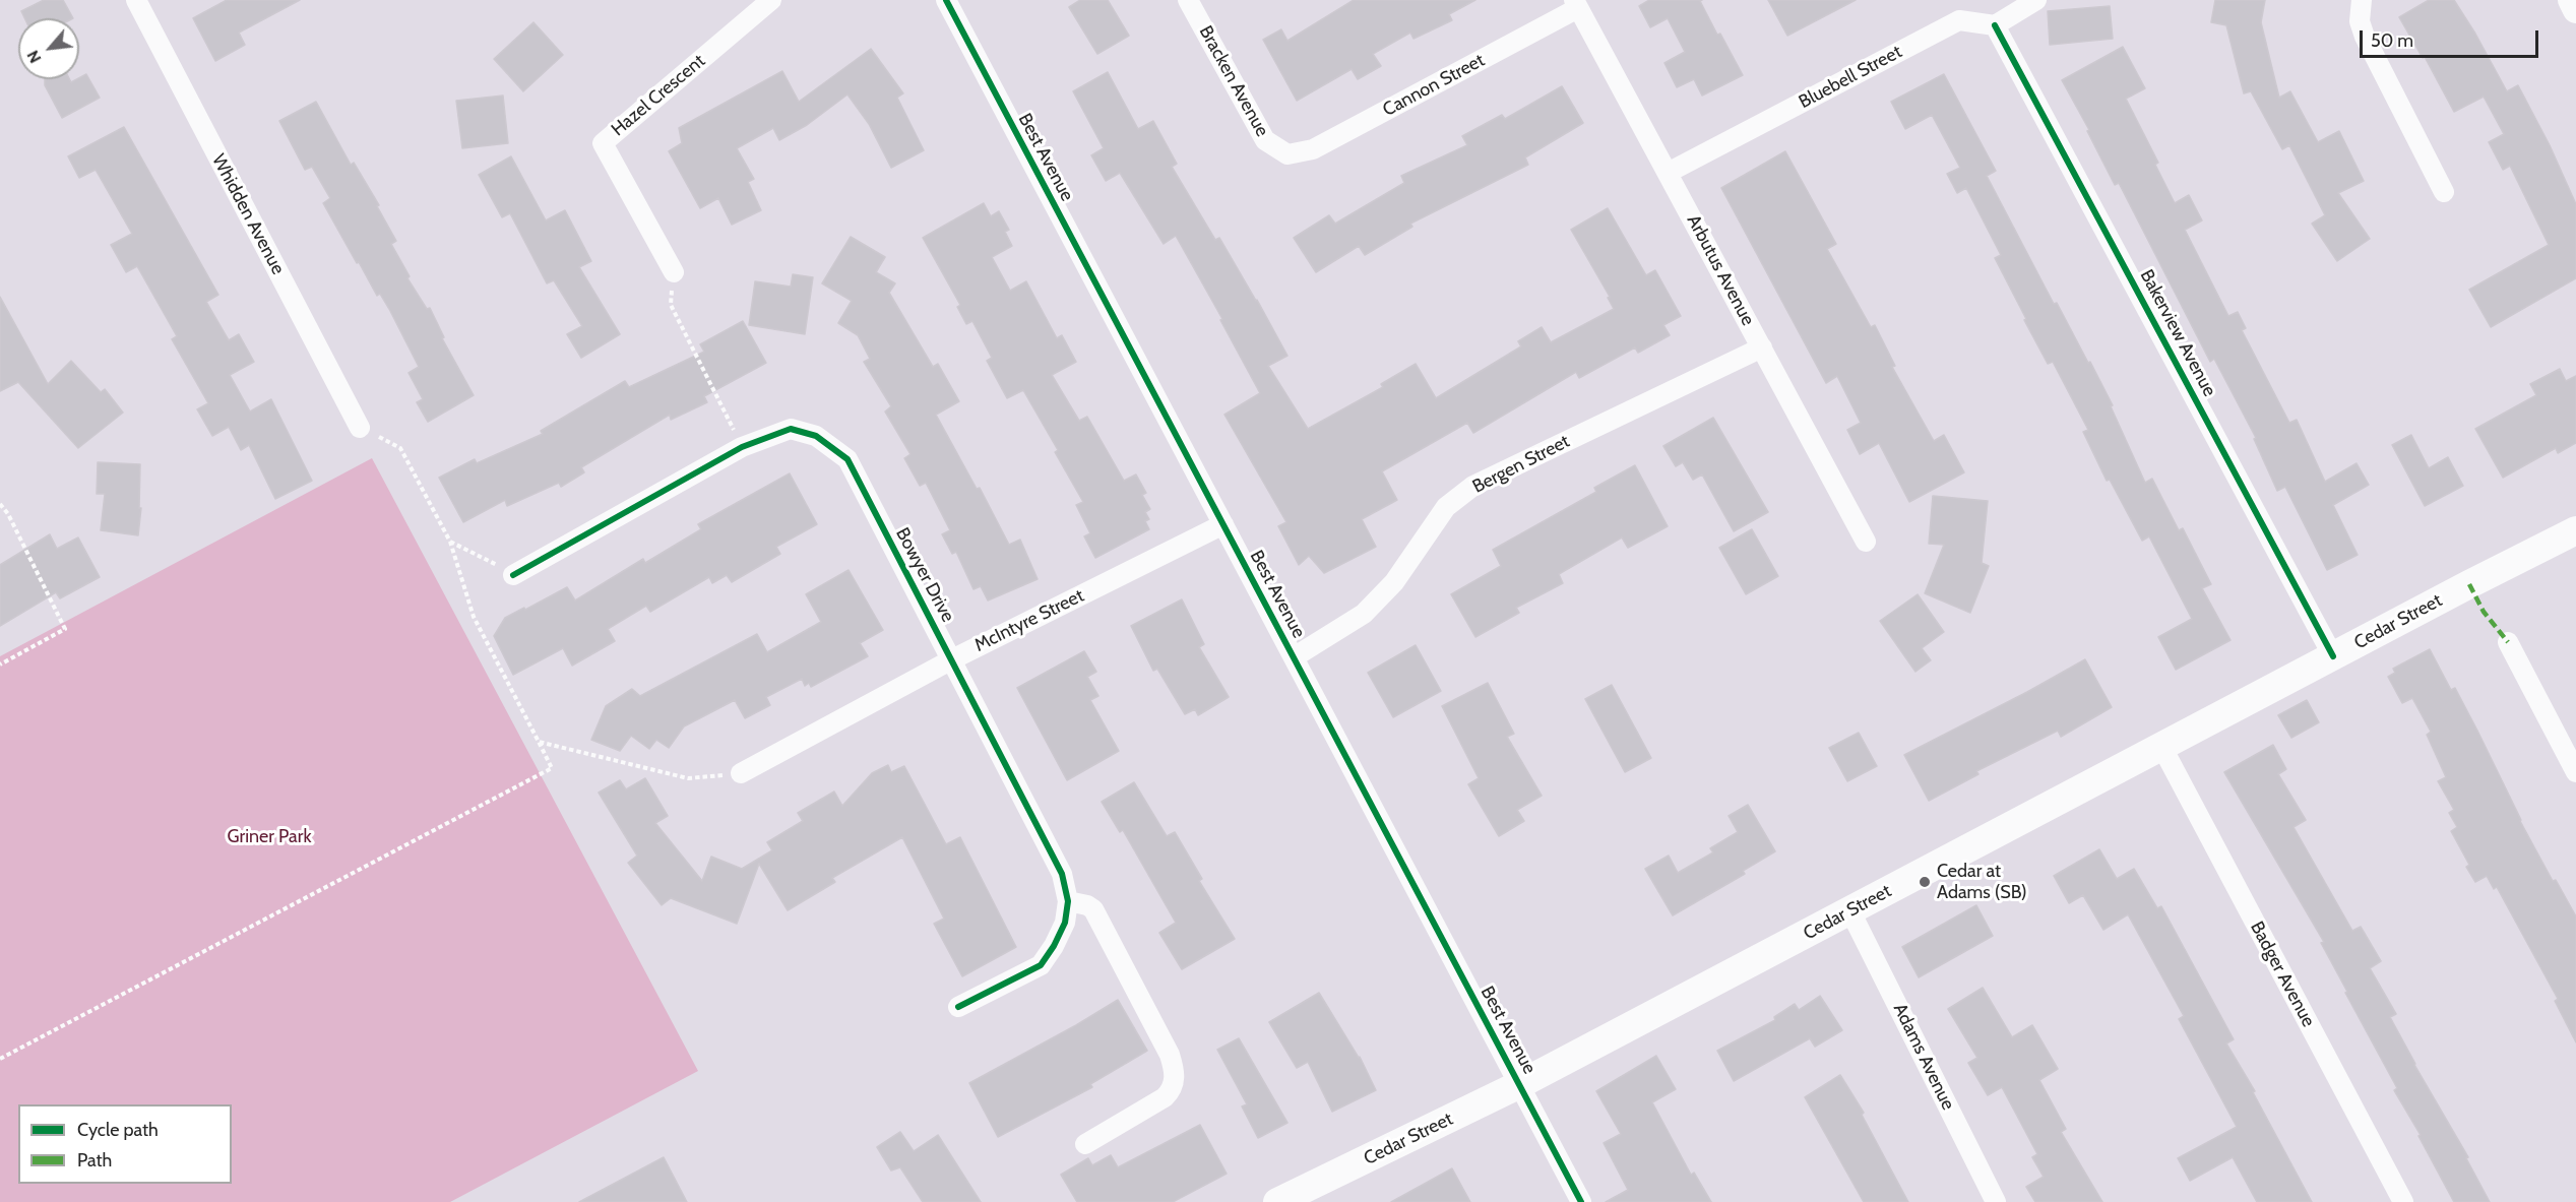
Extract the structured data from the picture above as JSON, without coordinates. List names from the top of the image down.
{
  "streets": {
    "main road": ["Cedar Street"],
    "street": [
      "Bluebell Street",
      "Bracken Avenue",
      "Cannon Street",
      "Hazel Crescent",
      "Best Avenue",
      "Whidden Avenue",
      "Arbutus Avenue",
      "Bakerview Avenue",
      "Bergen Street",
      "Bowyer Drive",
      "McIntyre Street",
      "Badger Avenue",
      "Adams Avenue"
    ]
  },
  "crossings": [
    ["Bluebell Street", "Arbutus Avenue"],
    ["Bluebell Street", "Bakerview Avenue"],
    ["Bracken Avenue", "Cannon Street"],
    ["Cannon Street", "Arbutus Avenue"],
    ["Best Avenue", "Bergen Street"],
    ["Best Avenue", "McIntyre Street"],
    ["Best Avenue", "Cedar Street"],
    ["Arbutus Avenue", "Bergen Street"],
    ["Bakerview Avenue", "Cedar Street"],
    ["Bowyer Drive", "McIntyre Street"],
    ["Cedar Street", "Badger Avenue"],
    ["Cedar Street", "Adams Avenue"]
  ],
  "parks": ["Griner Park"],
  "places": ["Cedar at Adams (SB)"],
  "legend": ["Cycle path", "Path"],
  "scale_bar": "50 m",
  "north": "bottom left"
}
